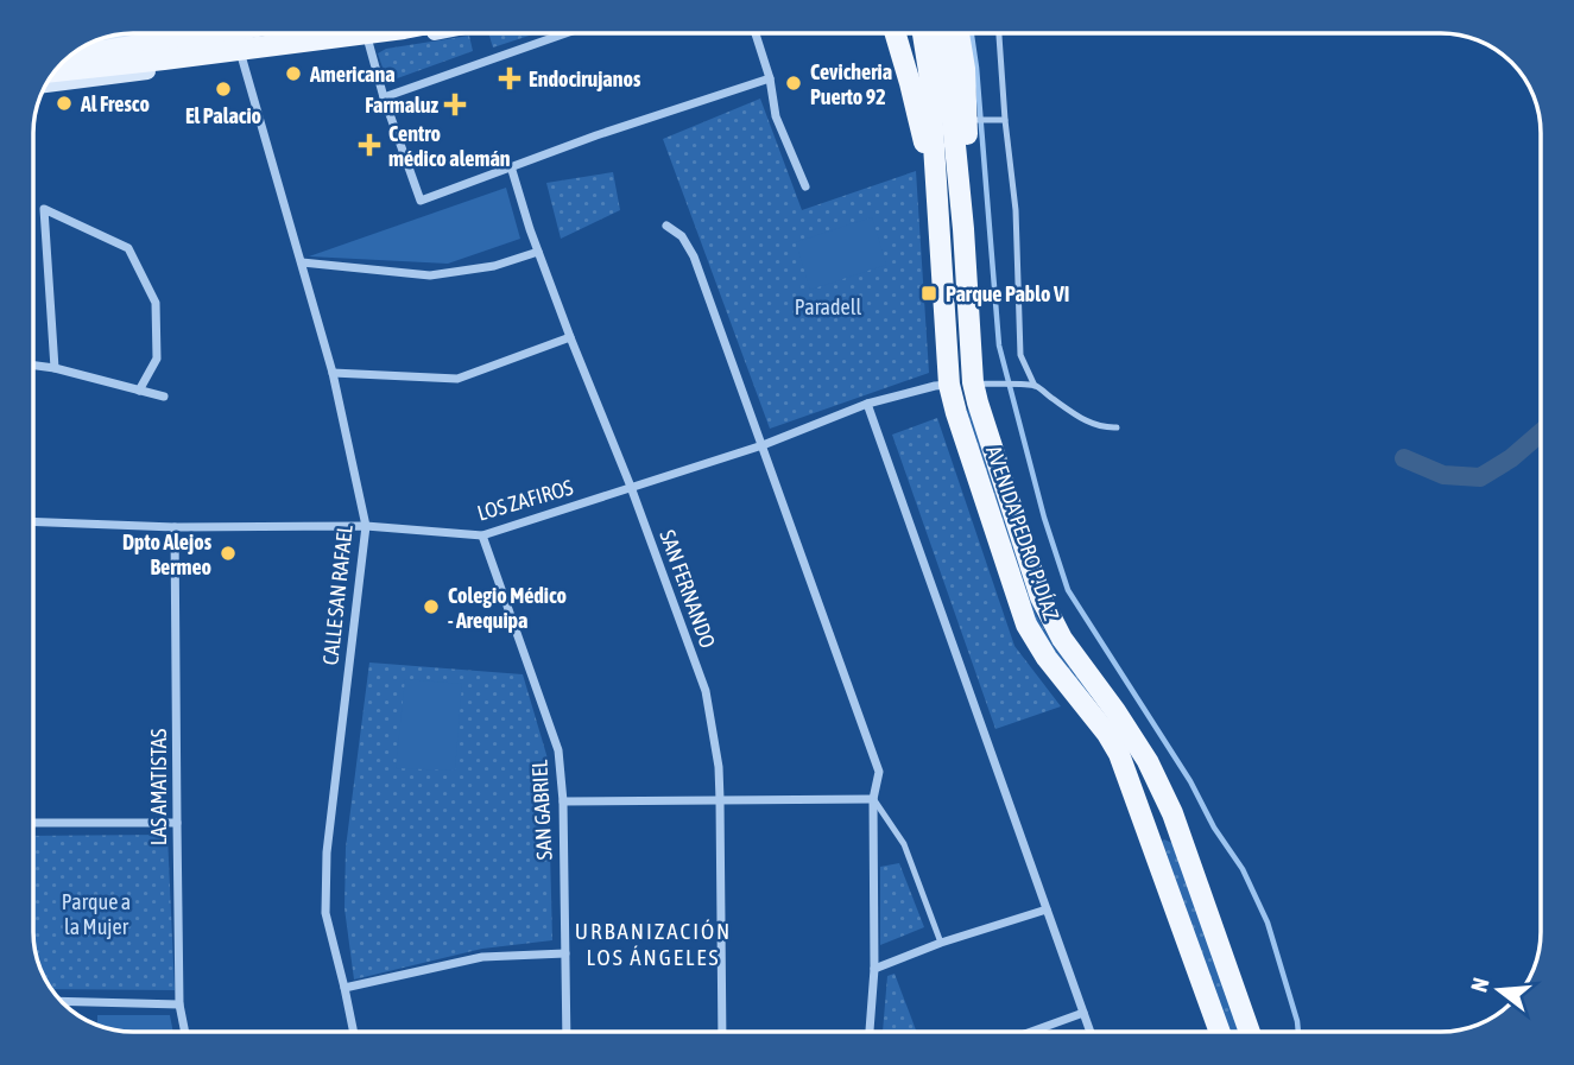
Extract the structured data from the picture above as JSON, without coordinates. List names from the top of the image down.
{
  "streets": {
    "main road": ["AVENIDA PEDRO P. DÍAZ"],
    "street": [
      "LOS ZAFIROS",
      "SAN FERNANDO",
      "CALLE SAN RAFAEL",
      "LAS AMATISTAS",
      "SAN GABRIEL"
    ]
  },
  "crossings": [
    ["LOS ZAFIROS", "AVENIDA PEDRO P. DÍAZ"],
    ["LOS ZAFIROS", "SAN FERNANDO"],
    ["LOS ZAFIROS", "CALLE SAN RAFAEL"],
    ["LOS ZAFIROS", "LAS AMATISTAS"],
    ["LOS ZAFIROS", "SAN GABRIEL"]
  ],
  "districts": ["URBANIZACIÓN LOS ÁNGELES"],
  "parks": ["Paradell", "Parque a la Mujer"],
  "places": {
    "other": [
      "Americana",
      "Cevicheria Puerto 92",
      "El Palacio",
      "Al Fresco",
      "Dpto Alejos Bermeo",
      "Colegio Médico - Arequipa"
    ],
    "health": ["Endocirujanos", "Farmaluz", "Centro médico alemán"],
    "transit": ["Parque Pablo VI"]
  },
  "north": "left"
}
